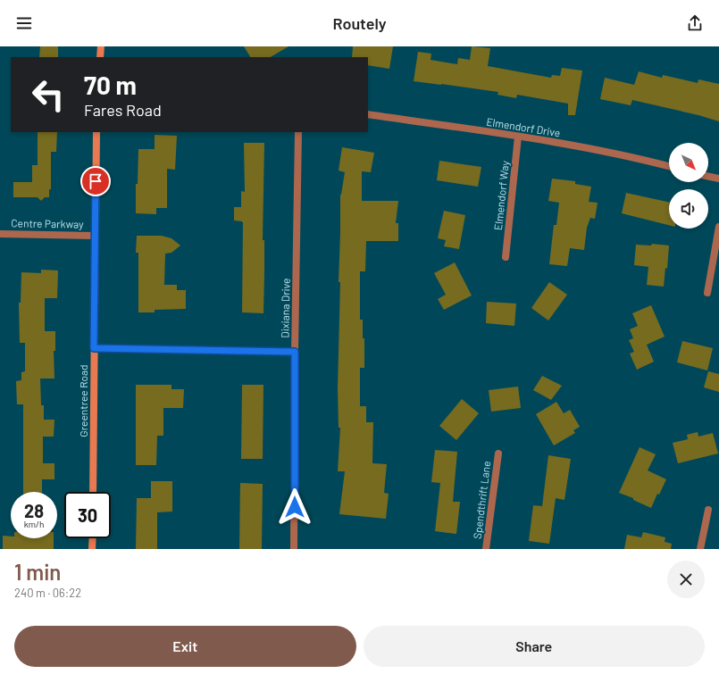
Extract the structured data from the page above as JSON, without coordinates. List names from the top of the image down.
{
  "streets": {
    "street": [
      "Elmendorf Drive",
      "Elmendorf Way",
      "Centre Parkway",
      "Dixiana Drive",
      "Greentree Road",
      "Spendthrift Lane"
    ]
  },
  "crossings": [
    ["Elmendorf Drive", "Elmendorf Way"],
    ["Centre Parkway", "Greentree Road"]
  ],
  "north": "bottom right",
  "page": {
    "header": "Routely",
    "turn": ["70 m", "Fares Road"],
    "speed": "28 km/h",
    "limit": "30",
    "heading": ["1 min", "240 m · 06:22"],
    "buttons": ["Exit", "Share"]
  }
}
